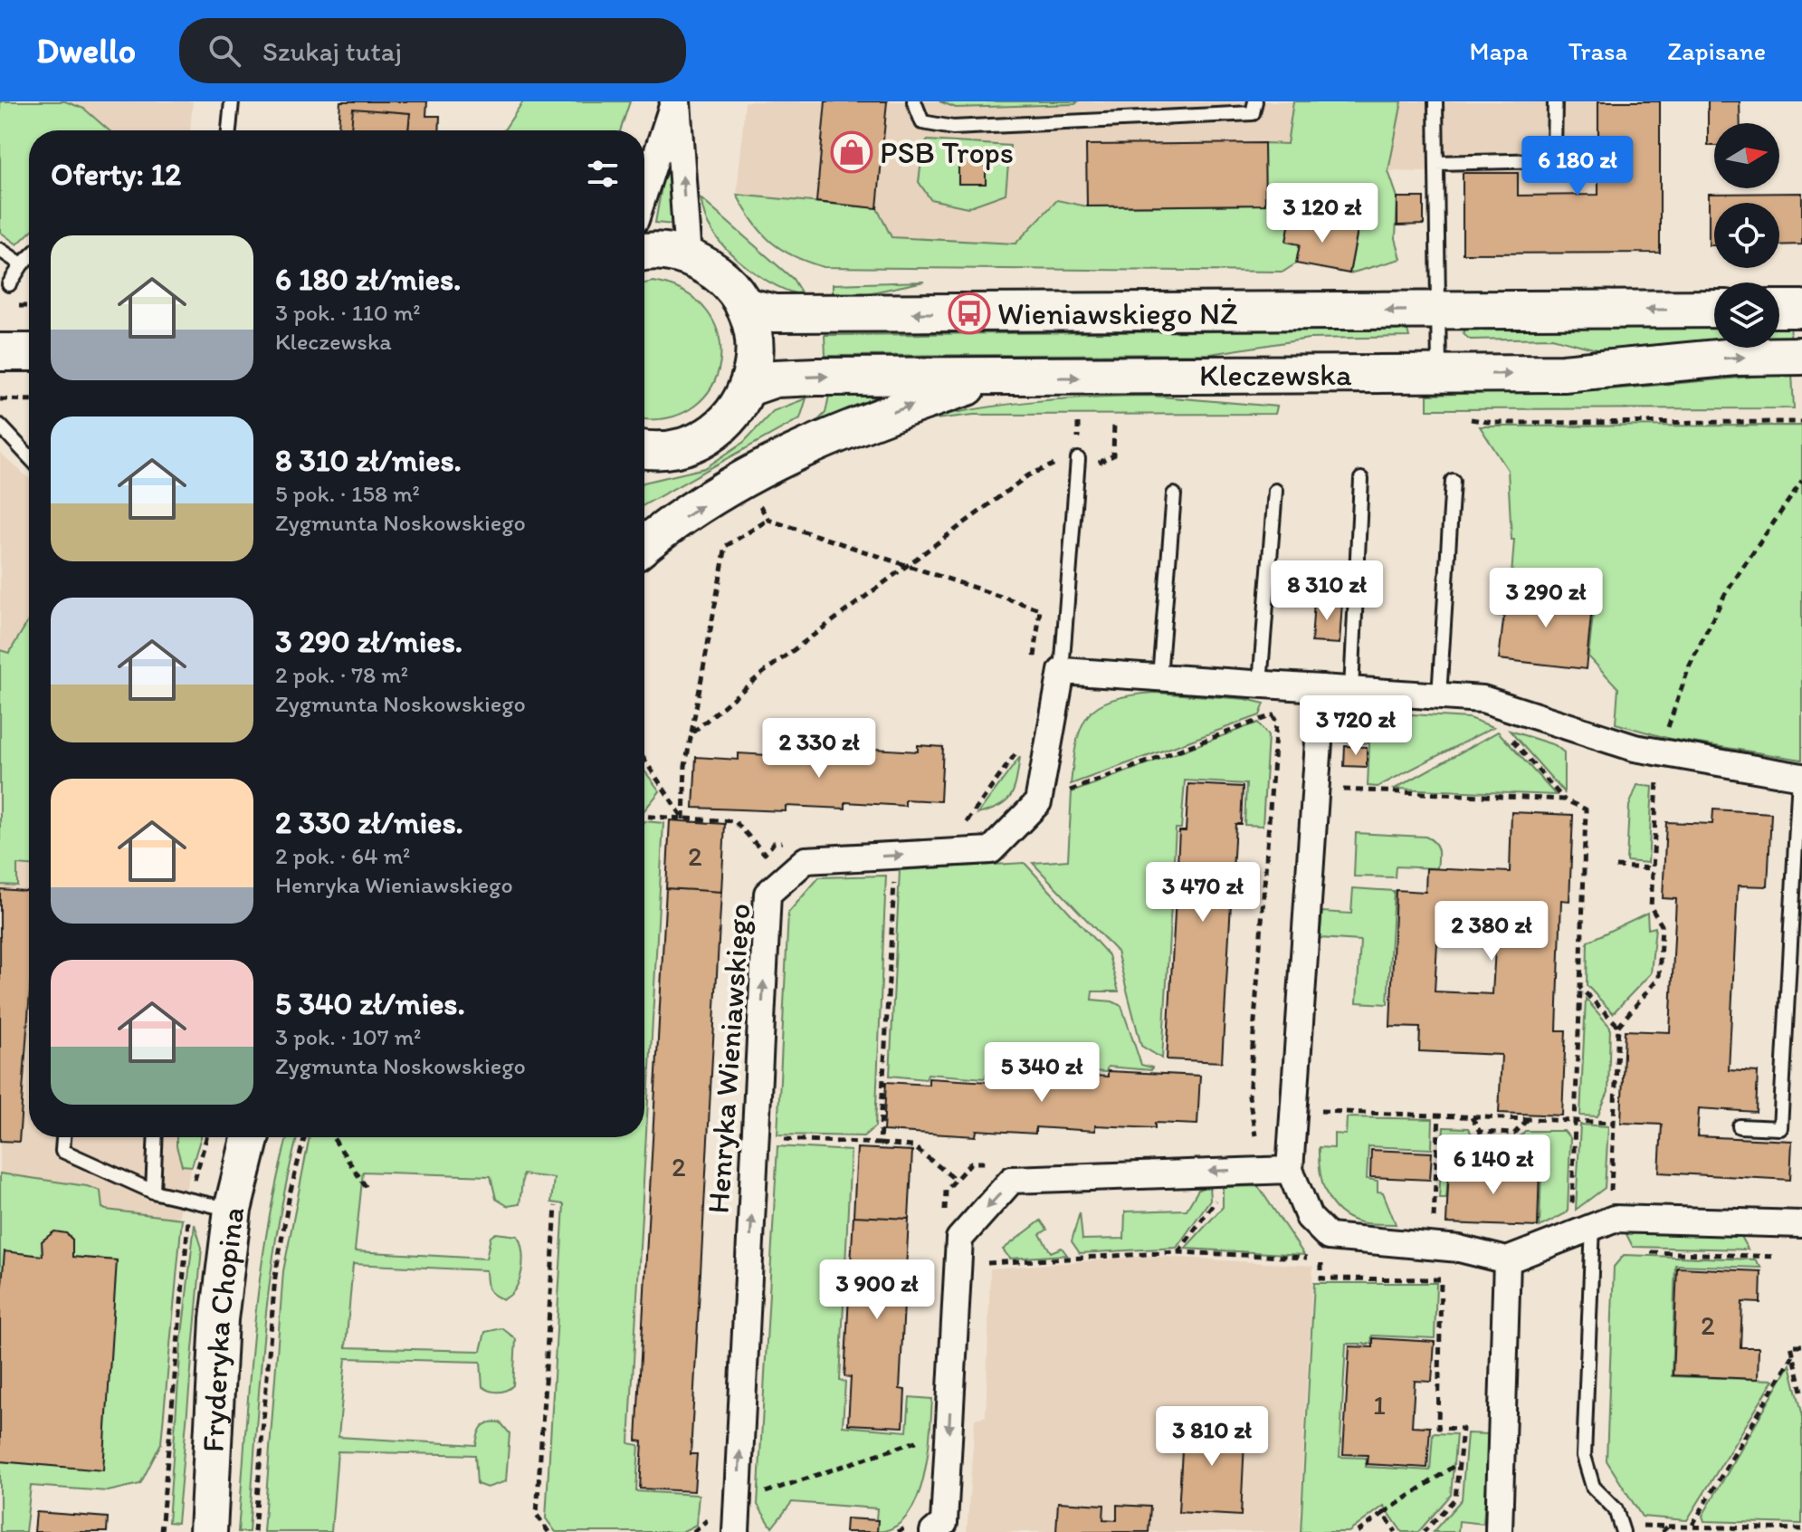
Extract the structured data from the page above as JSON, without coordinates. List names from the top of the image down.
{
  "streets": {
    "main road": ["Kleczewska", "Fryderyka Chopina"],
    "street": ["Henryka Wieniawskiego"]
  },
  "one_way": ["Henryka Wieniawskiego"],
  "places": {
    "shop": ["PSB Trops"],
    "bus stop": ["Wieniawskiego NŻ"]
  },
  "house_numbers": [
    "2",
    "2",
    "2",
    "1"
  ],
  "north": "right",
  "page": {
    "header": "Dwello",
    "search": "Szukaj tutaj",
    "nav": ["Mapa", "Trasa", "Zapisane"],
    "heading": "Oferty: 12",
    "price": [
      "6 180 zł",
      "3 120 zł",
      "8 310 zł",
      "3 290 zł",
      "3 720 zł",
      "2 330 zł",
      "3 470 zł",
      "2 380 zł",
      "5 340 zł",
      "6 140 zł",
      "3 900 zł",
      "3 810 zł"
    ],
    "list": [
      {
        "name": "6 180 zł/mies.",
        "note": "3 pok. · 110 m² · Kleczewska"
      },
      {
        "name": "8 310 zł/mies.",
        "note": "5 pok. · 158 m² · Zygmunta Noskowskiego"
      },
      {
        "name": "3 290 zł/mies.",
        "note": "2 pok. · 78 m² · Zygmunta Noskowskiego"
      },
      {
        "name": "2 330 zł/mies.",
        "note": "2 pok. · 64 m² · Henryka Wieniawskiego"
      },
      {
        "name": "5 340 zł/mies.",
        "note": "3 pok. · 107 m² · Zygmunta Noskowskiego"
      }
    ]
  }
}
